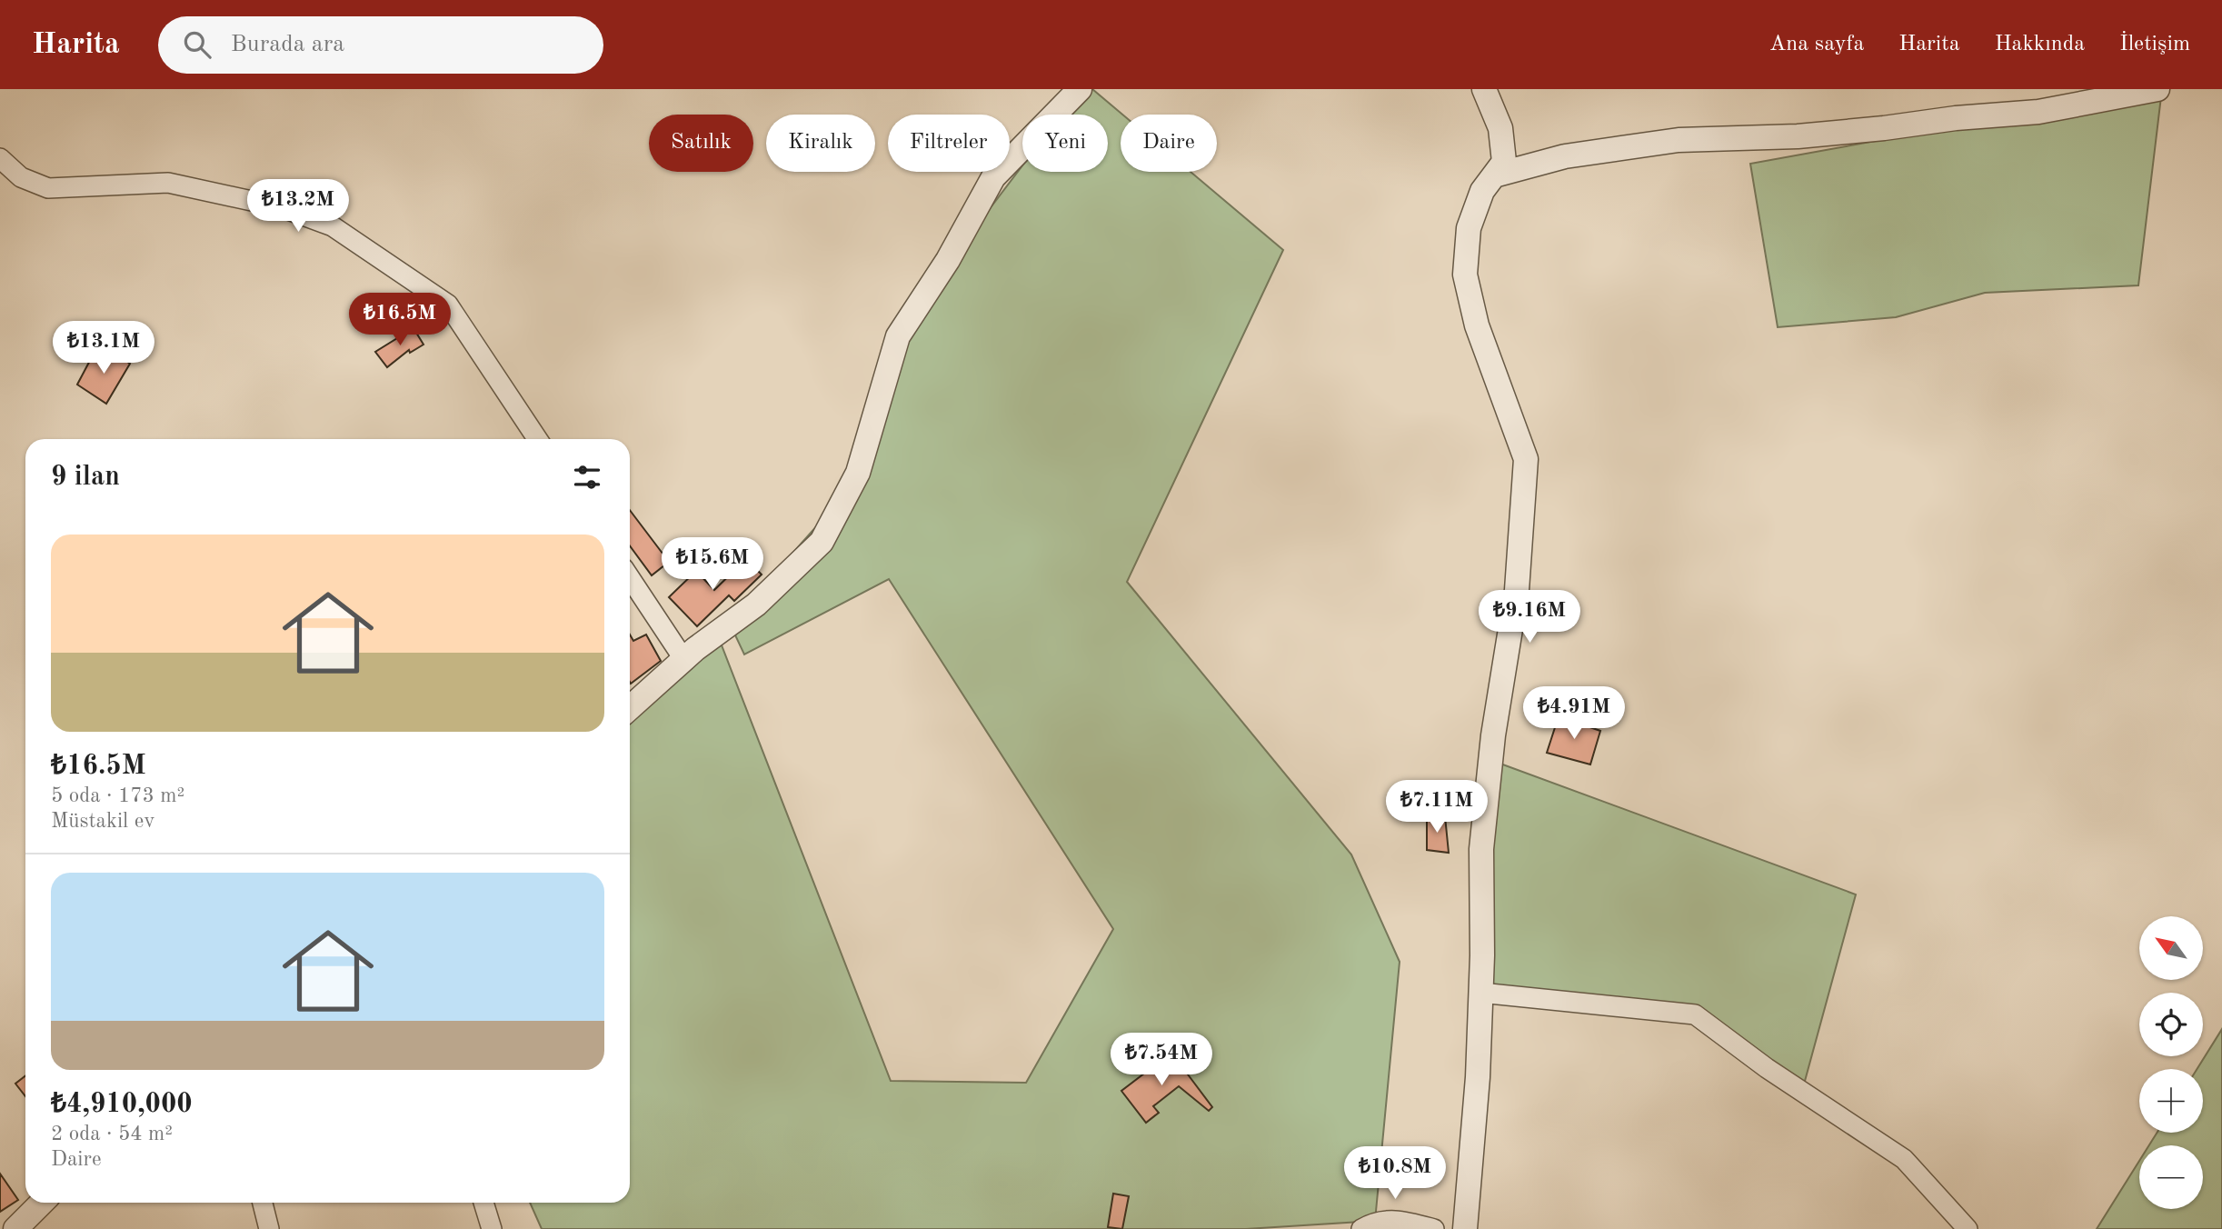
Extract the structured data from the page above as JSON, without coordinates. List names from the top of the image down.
{
  "north": "top left",
  "page": {
    "header": "Harita",
    "search": "Burada ara",
    "nav": [
      "Ana sayfa",
      "Harita",
      "Hakkında",
      "İletişim"
    ],
    "chip": [
      "Satılık",
      "Kiralık",
      "Filtreler",
      "Yeni",
      "Daire"
    ],
    "price": [
      "₺13.2M",
      "₺16.5M",
      "₺13.1M",
      "₺15.6M",
      "₺9.16M",
      "₺4.91M",
      "₺7.11M",
      "₺7.54M",
      "₺10.8M"
    ],
    "heading": "9 ilan",
    "list": [
      {
        "name": "₺16.5M",
        "note": "5 oda · 173 m² · Müstakil ev"
      },
      {
        "name": "₺4,910,000",
        "note": "2 oda · 54 m² · Daire"
      }
    ],
    "map_buttons": ["+", "−"]
  }
}
